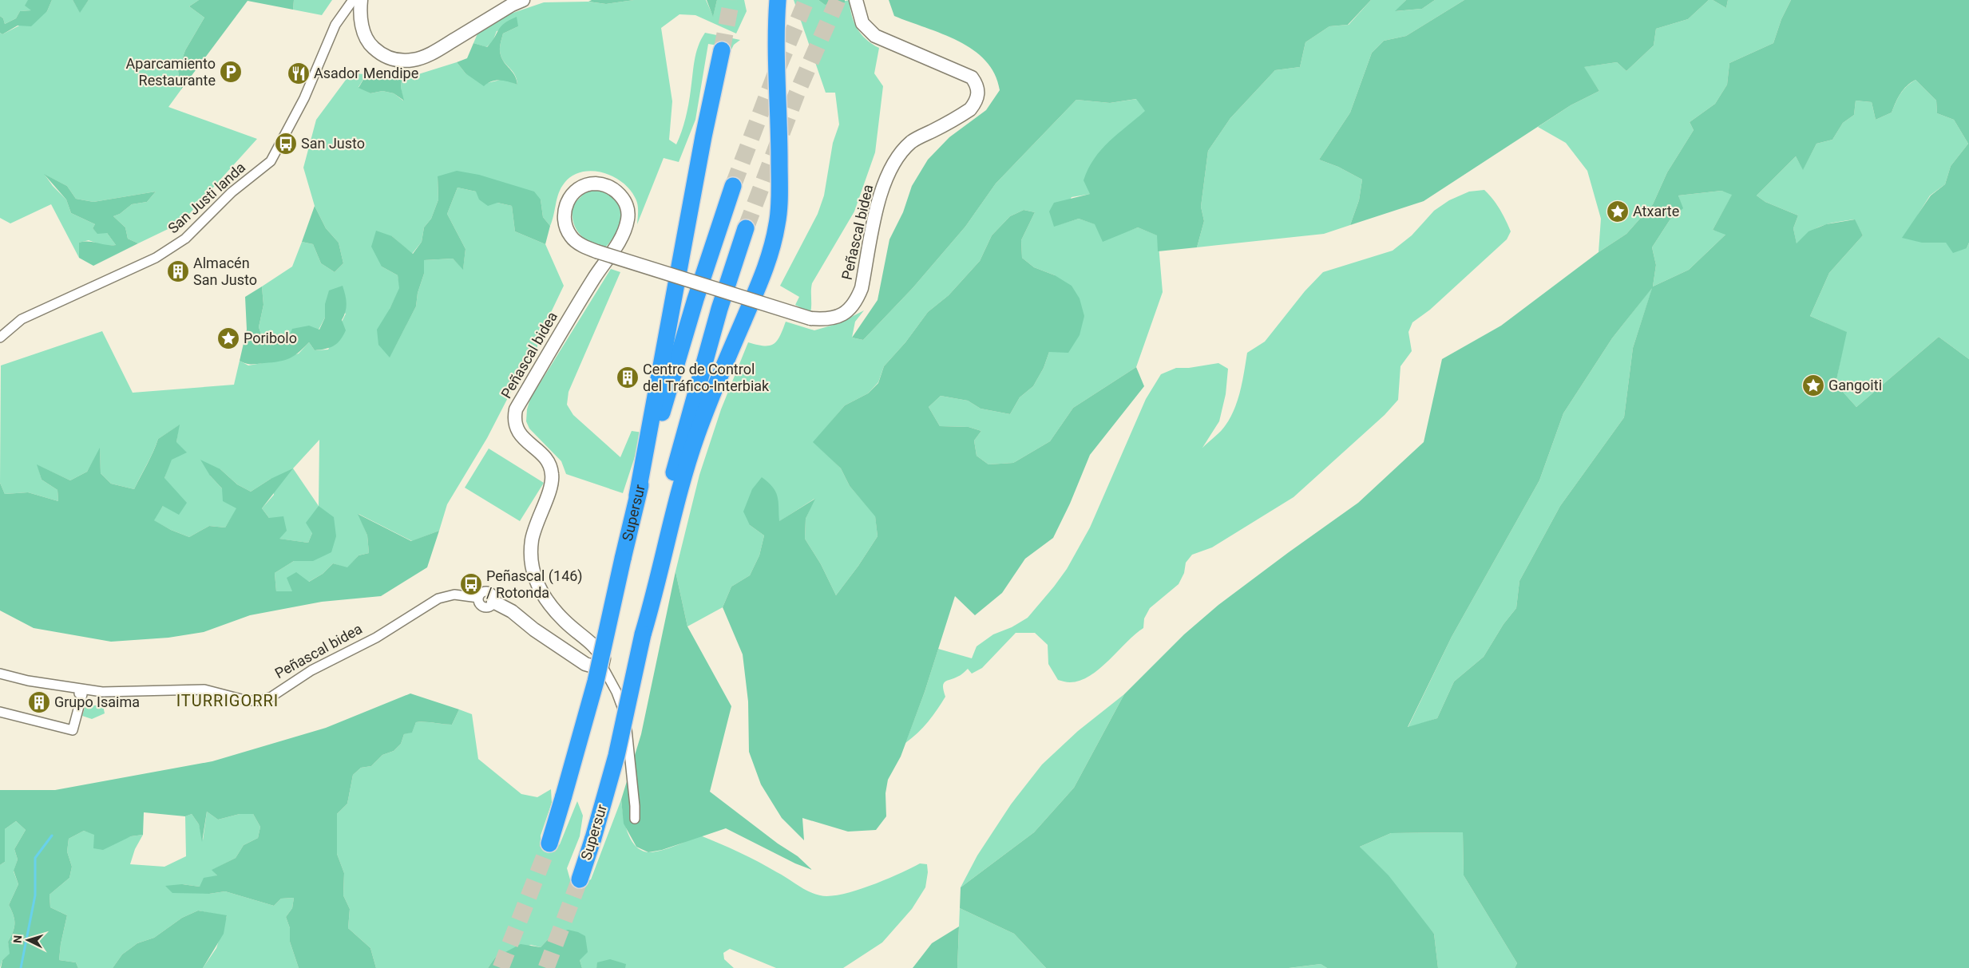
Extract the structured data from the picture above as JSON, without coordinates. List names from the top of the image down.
{
  "streets": {
    "highway": ["Supersur"],
    "street": ["San Justi landa", "Peñascal bidea"]
  },
  "districts": ["ITURRIGORRI"],
  "places": {
    "parking": ["Aparcamiento Restaurante"],
    "restaurant": ["Asador Mendipe"],
    "bus stop": ["San Justo", "Peñascal (146) / Rotonda"],
    "place": ["Atxarte", "Poribolo", "Gangoiti"],
    "building": ["Almacén San Justo", "Centro de Control del Tráfico-Interbiak", "Grupo Isaima"]
  },
  "north": "left"
}
